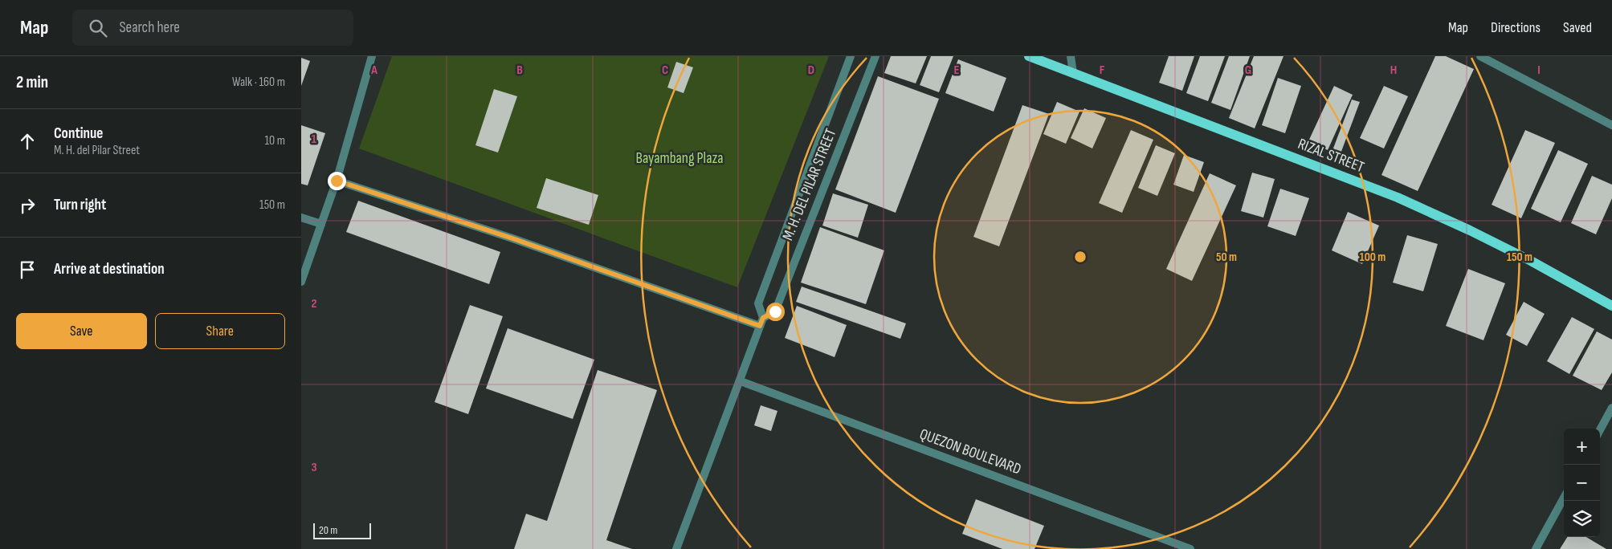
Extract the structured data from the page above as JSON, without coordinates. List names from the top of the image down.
{
  "streets": {
    "main road": ["RIZAL STREET"],
    "street": ["M. H. DEL PILAR STREET", "QUEZON BOULEVARD"]
  },
  "crossings": [
    ["M. H. DEL PILAR STREET", "QUEZON BOULEVARD"]
  ],
  "parks": ["Bayambang Plaza"],
  "scale_bar": "20 m",
  "page": {
    "header": "Map",
    "search": "Search here",
    "nav": ["Map", "Directions", "Saved"],
    "heading": ["2 min", "Walk · 160 m"],
    "list": [
      ["Continue", "M. H. del Pilar Street", "10 m"],
      ["Turn right", "150 m"],
      "Arrive at destination"
    ],
    "buttons": ["Save", "Share"],
    "map_buttons": ["+", "−"],
    "scale": "20 m"
  },
  "grid": {
    "columns": [
      "A",
      "B",
      "C",
      "D",
      "E",
      "F",
      "G",
      "H",
      "I"
    ],
    "rows": ["1", "2", "3"]
  },
  "rings": ["50 m", "100 m", "150 m"]
}
